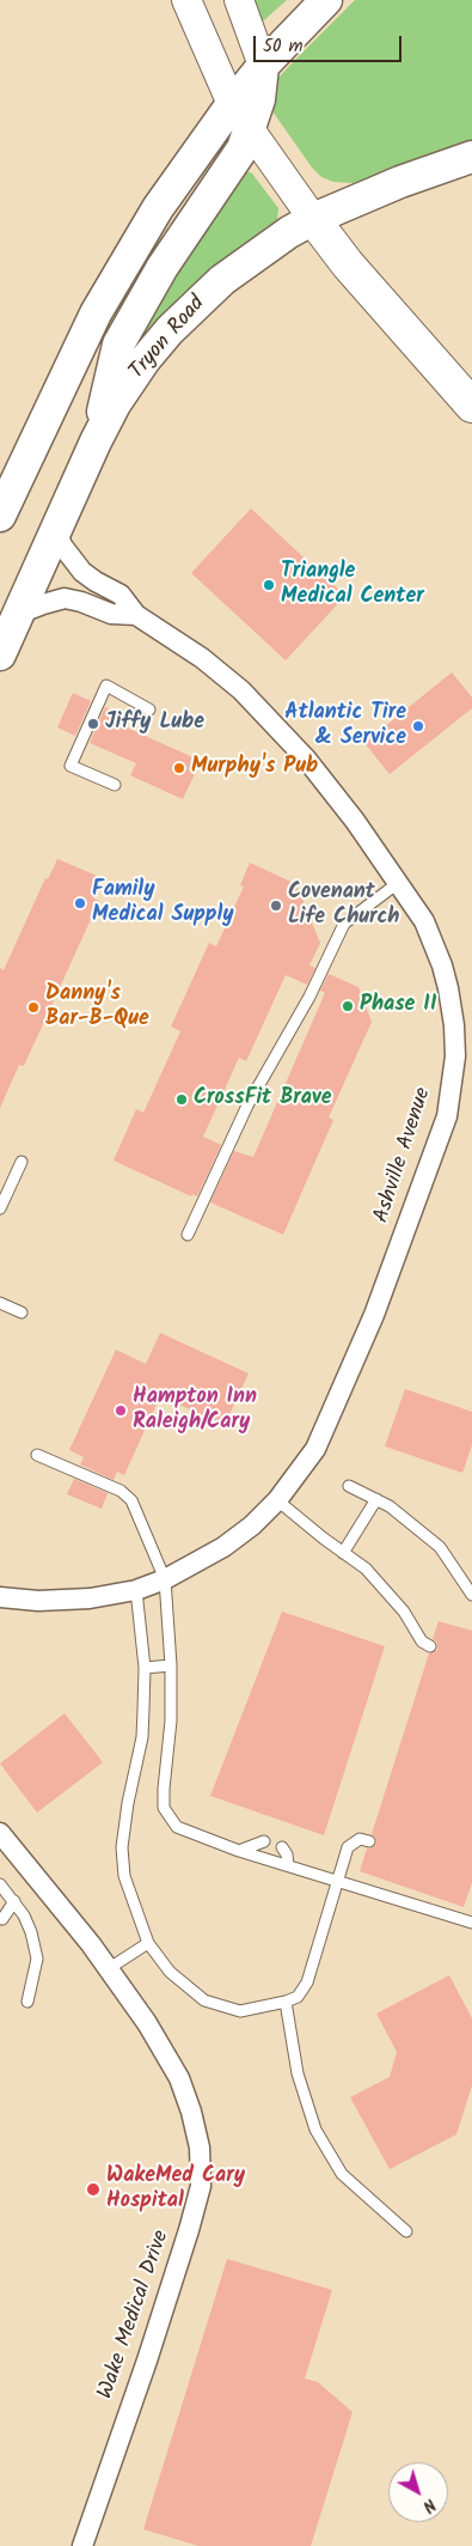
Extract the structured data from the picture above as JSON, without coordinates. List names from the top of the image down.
{
  "streets": {
    "main road": ["Tryon Road"],
    "street": ["Ashville Avenue", "Wake Medical Drive"]
  },
  "crossings": [
    ["Tryon Road", "Ashville Avenue"]
  ],
  "places": [
    "Triangle Medical Center",
    "Jiffy Lube",
    "Atlantic Tire & Service",
    "Murphy's Pub",
    "Family Medical Supply",
    "Covenant Life Church",
    "Phase II",
    "Danny's Bar-B-Que",
    "CrossFit Brave",
    "Hampton Inn Raleigh/Cary",
    "WakeMed Cary Hospital"
  ],
  "scale_bar": "50 m",
  "north": "bottom right"
}
